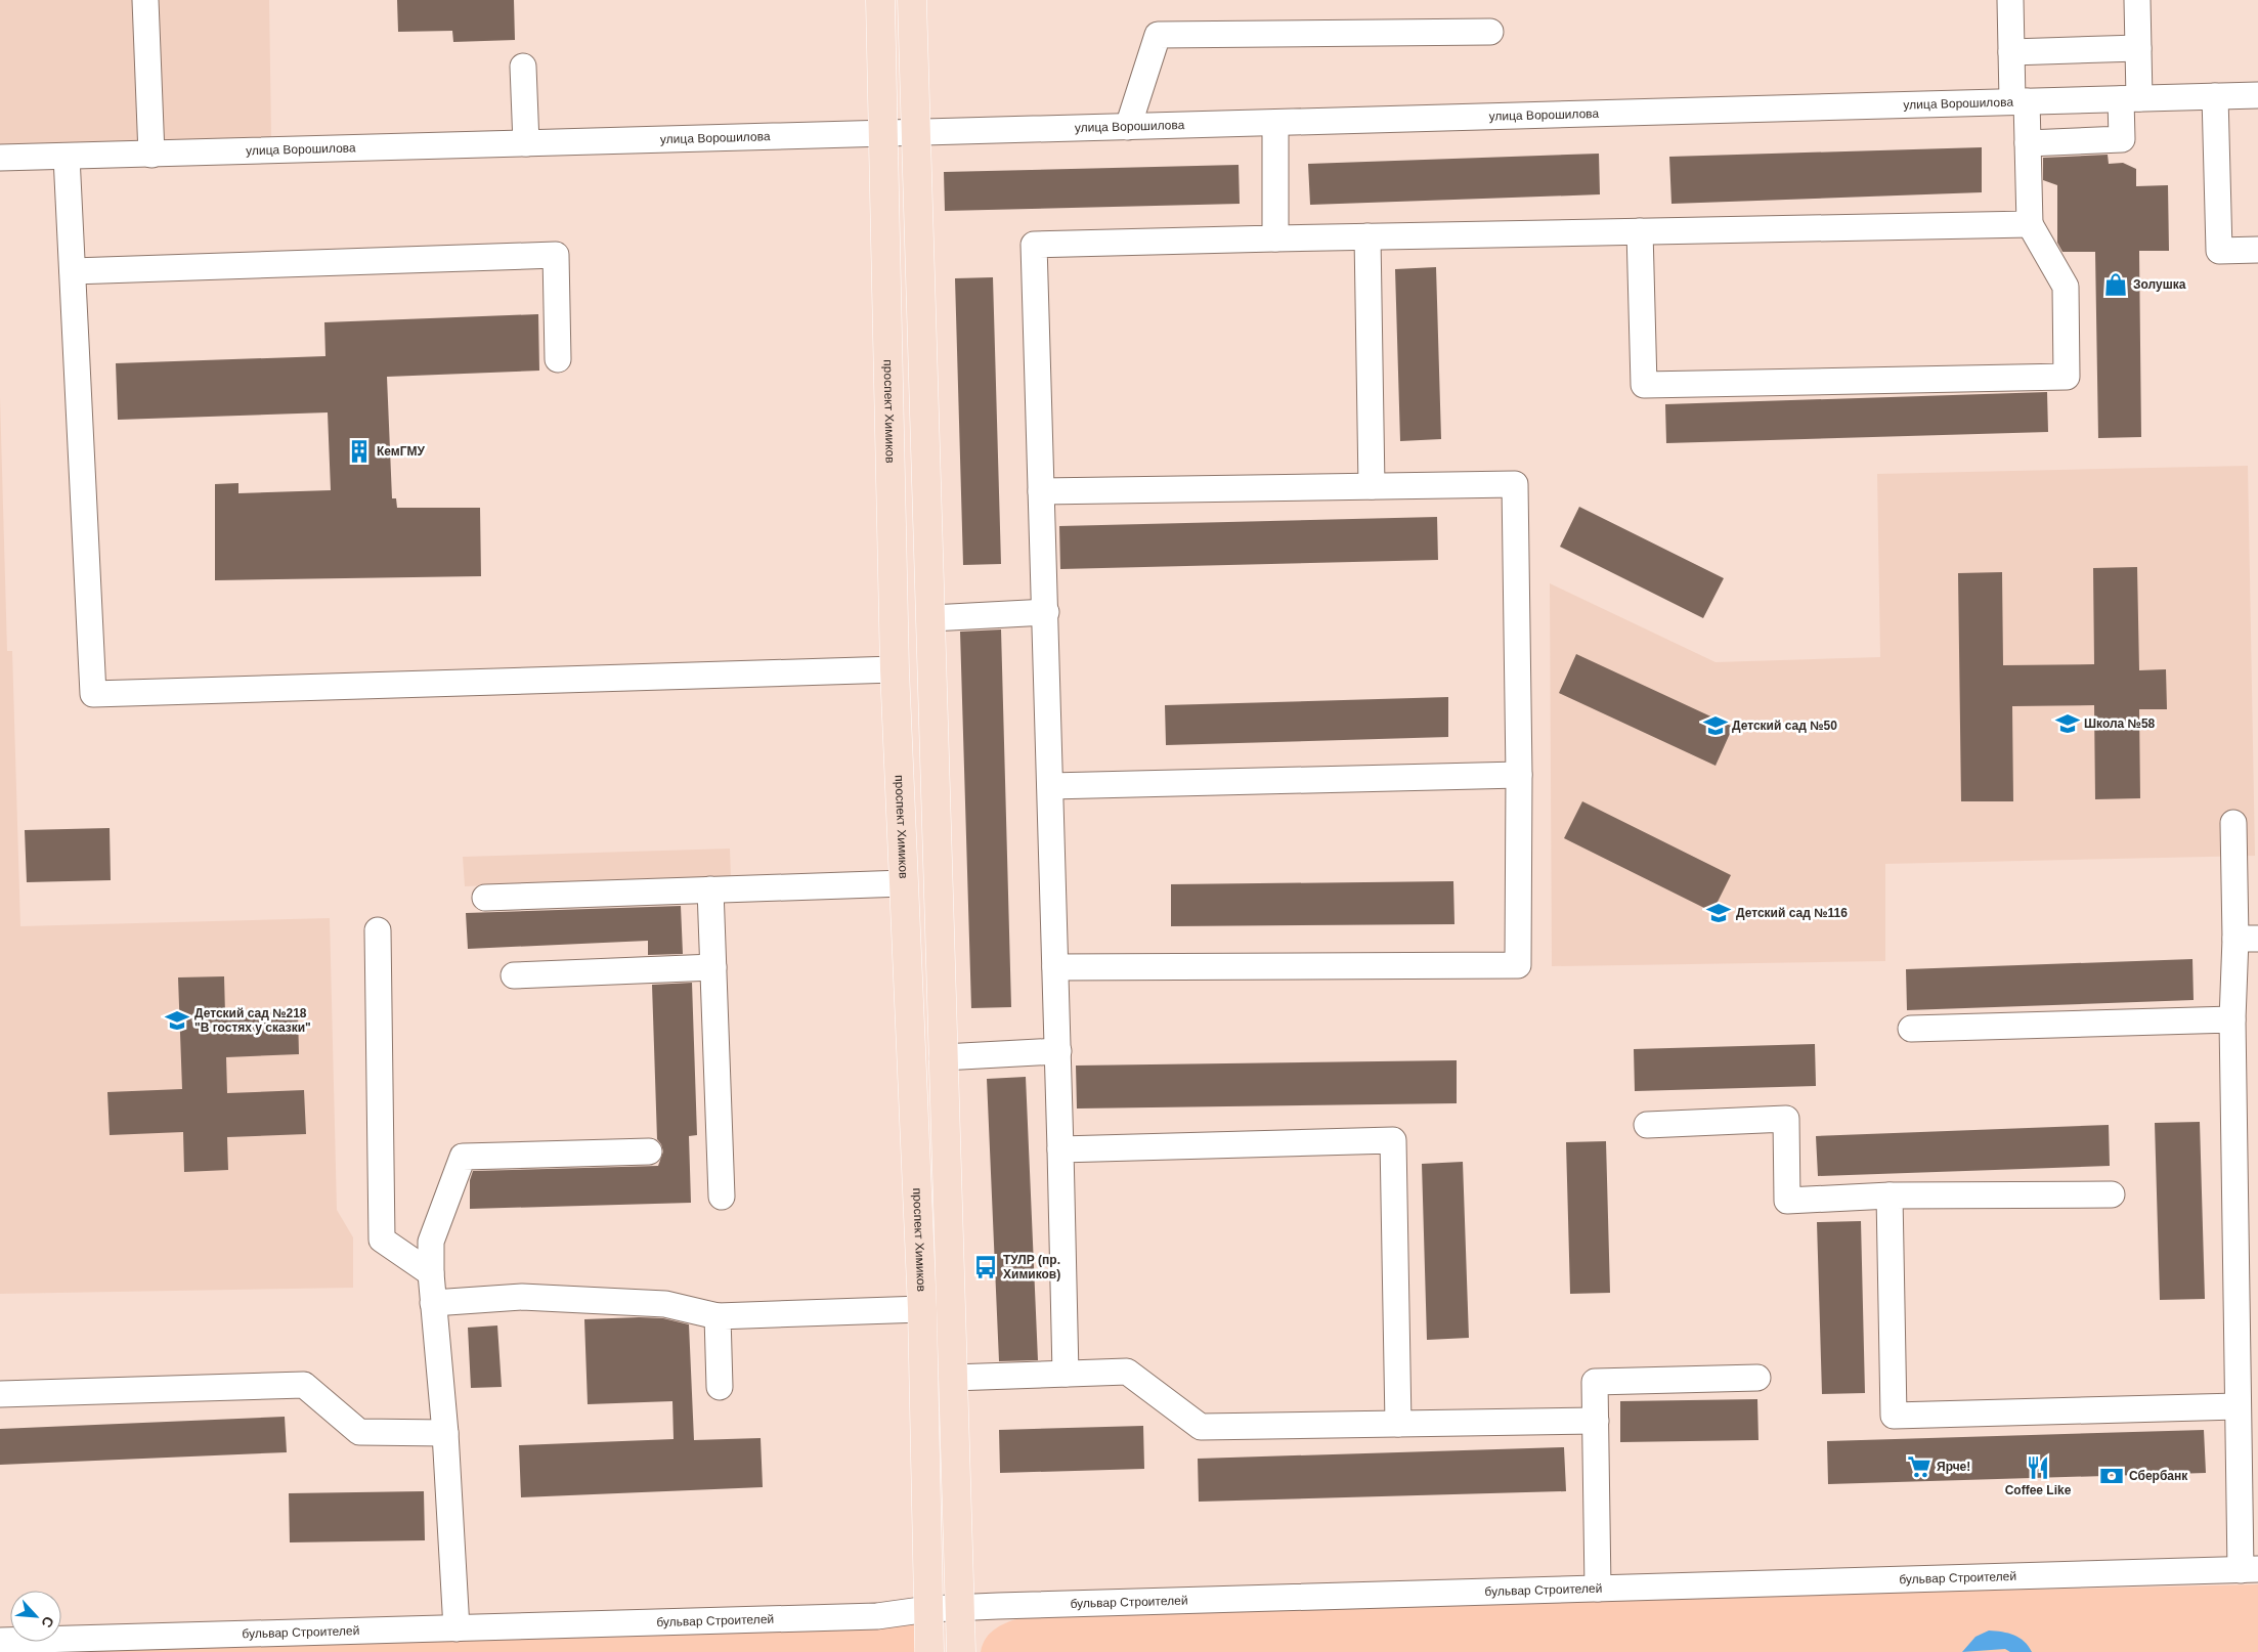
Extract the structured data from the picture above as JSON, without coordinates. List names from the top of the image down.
{
  "streets": {
    "main road": ["проспект Химиков"],
    "street": ["улица Ворошилова", "бульвар Строителей"]
  },
  "crossings": [
    ["улица Ворошилова", "проспект Химиков"],
    ["проспект Химиков", "бульвар Строителей"]
  ],
  "places": {
    "shop": ["Золушка"],
    "building": ["КемГМУ"],
    "school or university": [
      "Школа №58",
      "Детский сад №50",
      "Детский сад №116",
      "Детский сад №218 \"В гостях у сказки\""
    ],
    "bus stop": ["ТУЛР (пр. Химиков)"],
    "supermarket": ["Ярче!"],
    "restaurant": ["Coffee Like"],
    "bank": ["Сбербанк"]
  },
  "north": "bottom right"
}
